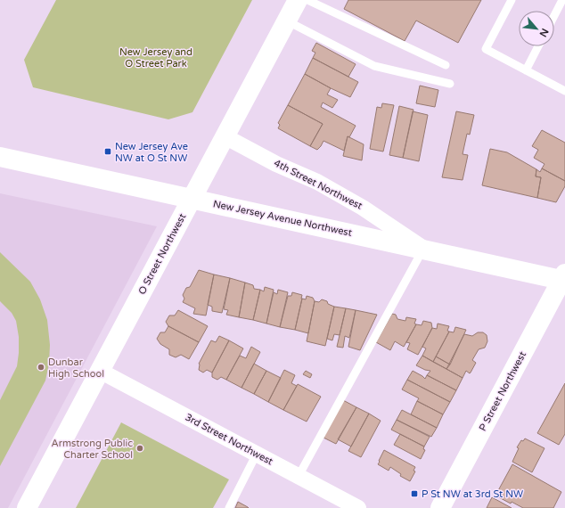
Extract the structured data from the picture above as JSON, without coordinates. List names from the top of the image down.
{
  "streets": {
    "street": [
      "4th Street Northwest",
      "New Jersey Avenue Northwest",
      "O Street Northwest",
      "P Street Northwest",
      "3rd Street Northwest"
    ]
  },
  "crossings": [
    ["4th Street Northwest", "New Jersey Avenue Northwest"],
    ["4th Street Northwest", "O Street Northwest"],
    ["New Jersey Avenue Northwest", "O Street Northwest"],
    ["New Jersey Avenue Northwest", "P Street Northwest"],
    ["O Street Northwest", "3rd Street Northwest"]
  ],
  "parks": ["New Jersey and O Street Park"],
  "places": {
    "transit": ["New Jersey Ave NW at O St NW", "P St NW at 3rd St NW"],
    "other": ["Dunbar High School", "Armstrong Public Charter School"]
  },
  "north": "bottom right"
}
